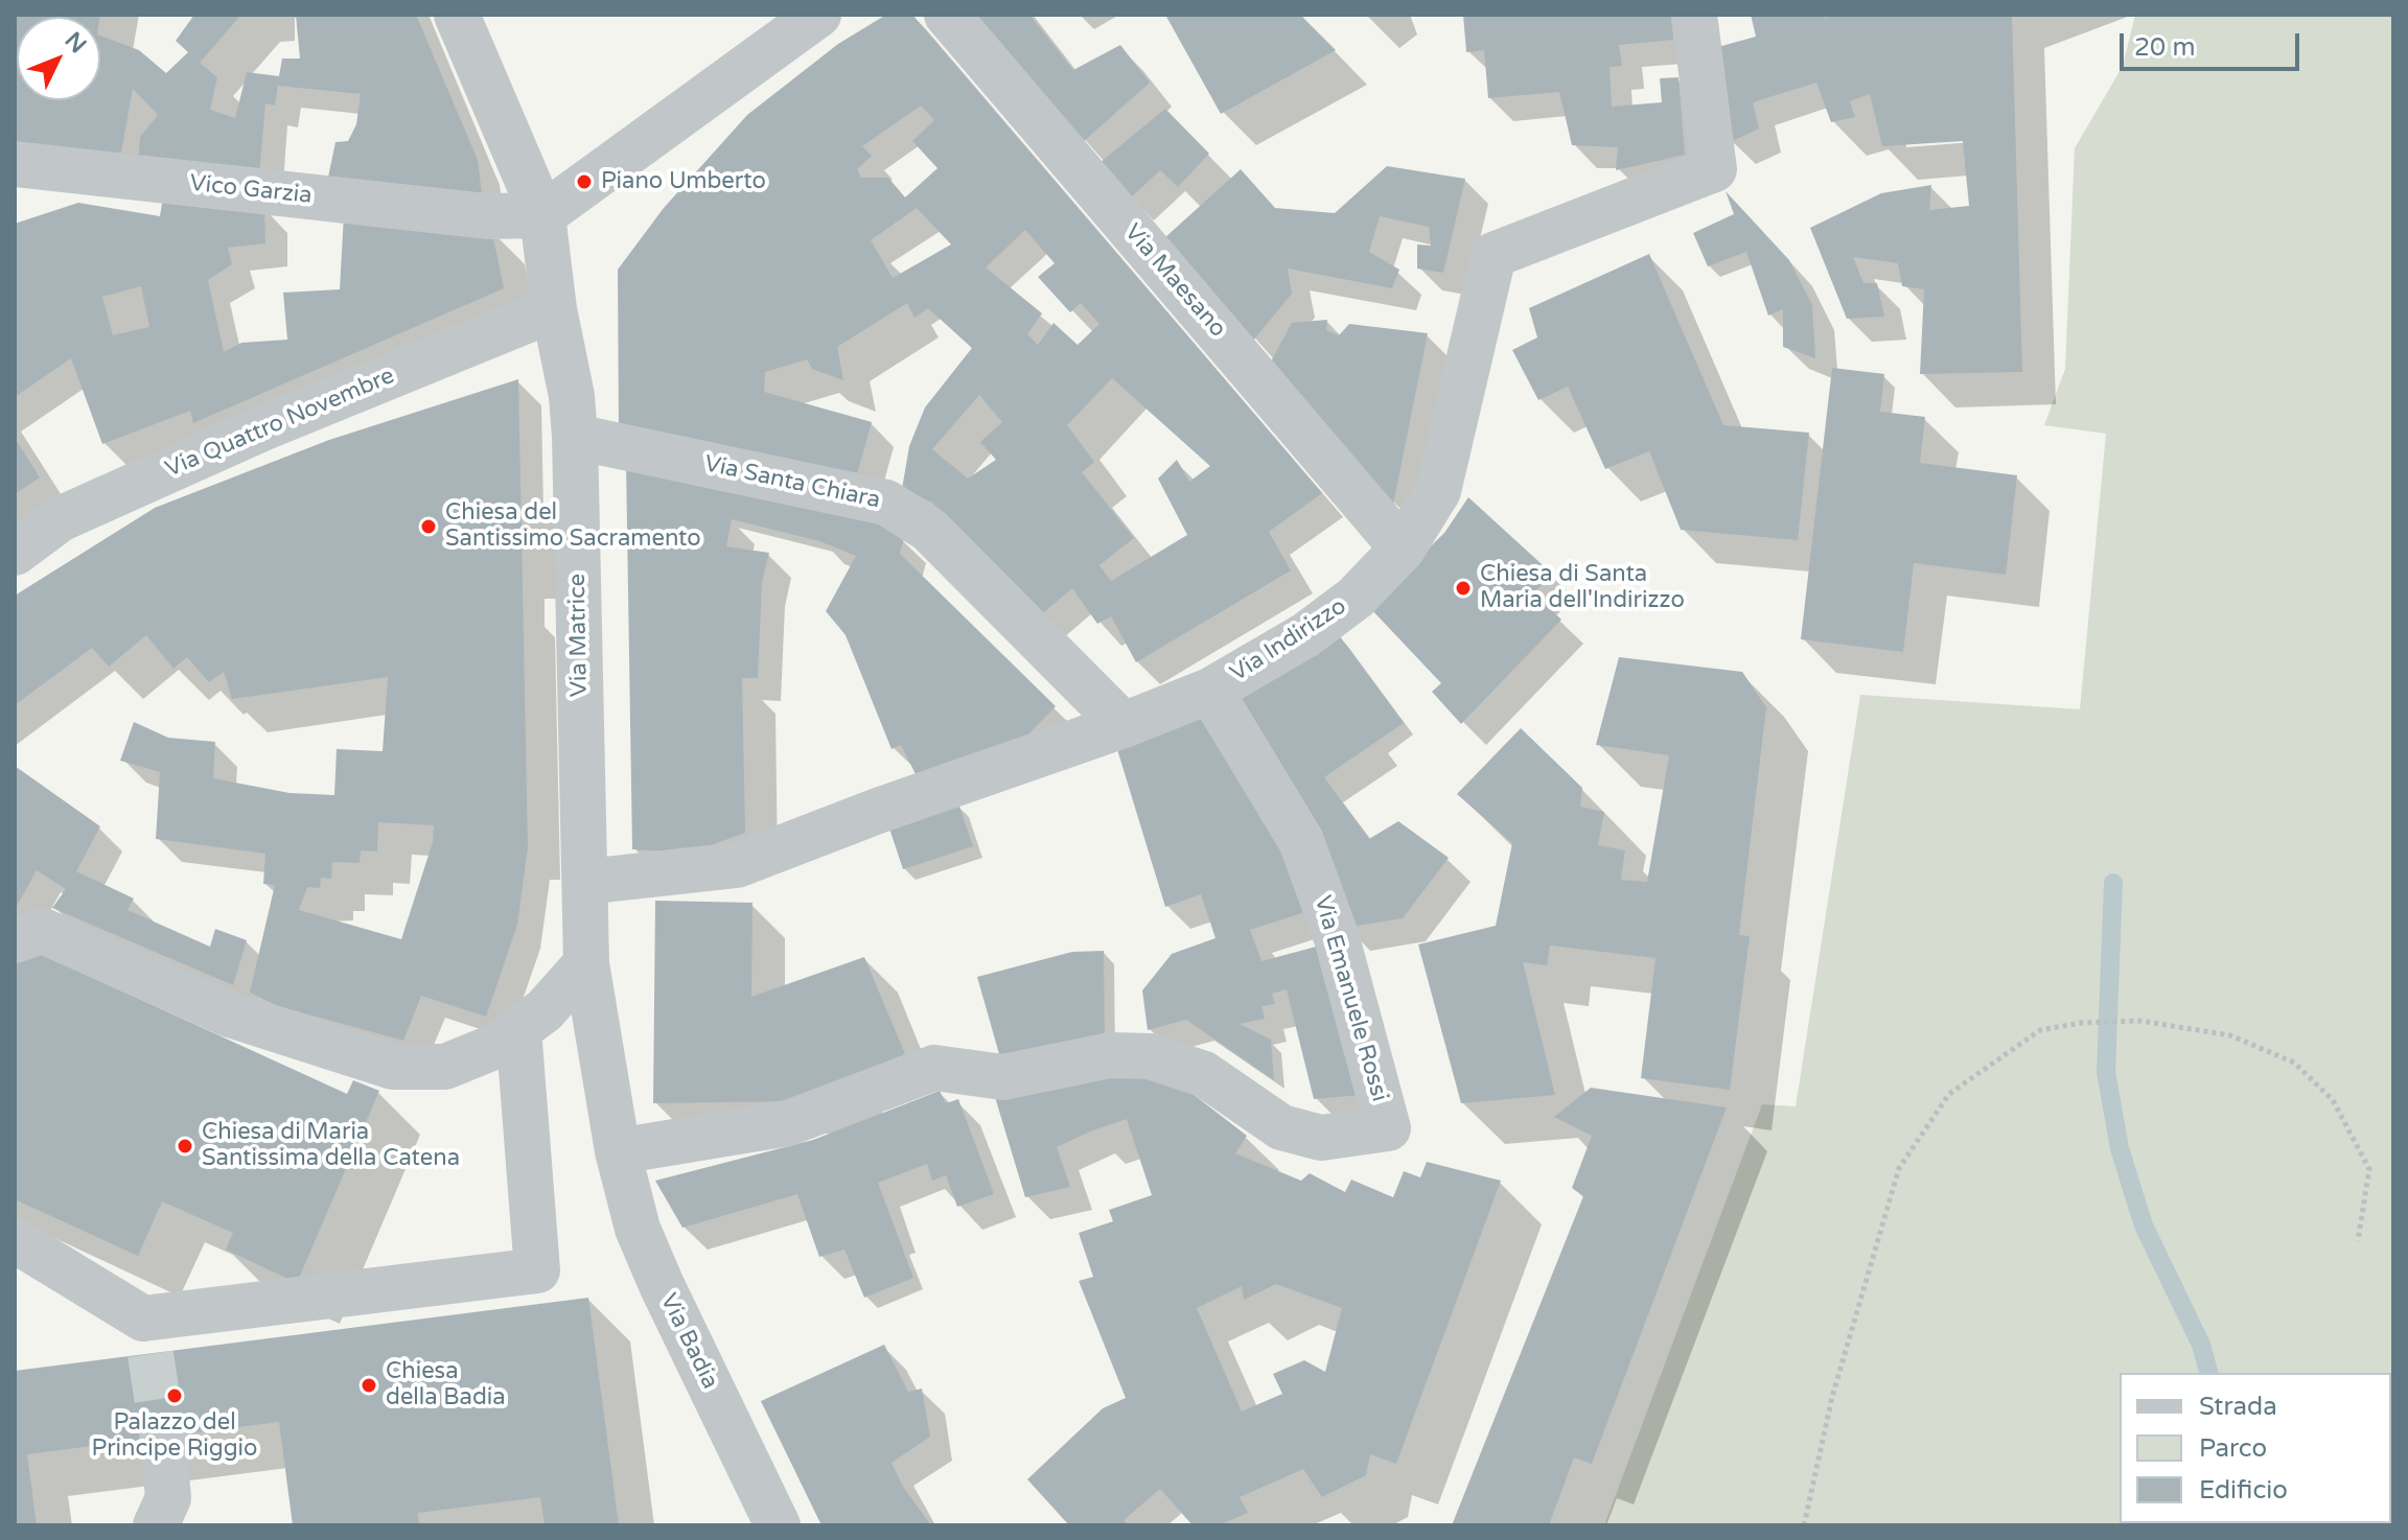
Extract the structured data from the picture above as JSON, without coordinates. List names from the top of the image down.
{
  "streets": {
    "street": [
      "Vico Garzia",
      "Via Maesano",
      "Via Quattro Novembre",
      "Via Santa Chiara",
      "Via Matrice",
      "Via Indirizzo",
      "Via Emanuele Rossi",
      "Via Badia"
    ]
  },
  "crossings": [
    ["Vico Garzia", "Via Matrice"],
    ["Via Maesano", "Via Indirizzo"],
    ["Via Quattro Novembre", "Via Matrice"],
    ["Via Santa Chiara", "Via Matrice"],
    ["Via Santa Chiara", "Via Indirizzo"],
    ["Via Matrice", "Via Indirizzo"],
    ["Via Matrice", "Via Emanuele Rossi"],
    ["Via Matrice", "Via Badia"],
    ["Via Indirizzo", "Via Emanuele Rossi"],
    ["Via Emanuele Rossi", "Via Badia"]
  ],
  "places": [
    "Piano Umberto",
    "Chiesa del Santissimo Sacramento",
    "Chiesa di Santa Maria dell'Indirizzo",
    "Chiesa di Maria Santissima della Catena",
    "Chiesa della Badia",
    "Palazzo del Principe Riggio"
  ],
  "legend": ["Strada", "Parco", "Edificio"],
  "scale_bar": "20 m",
  "north": "top right"
}
